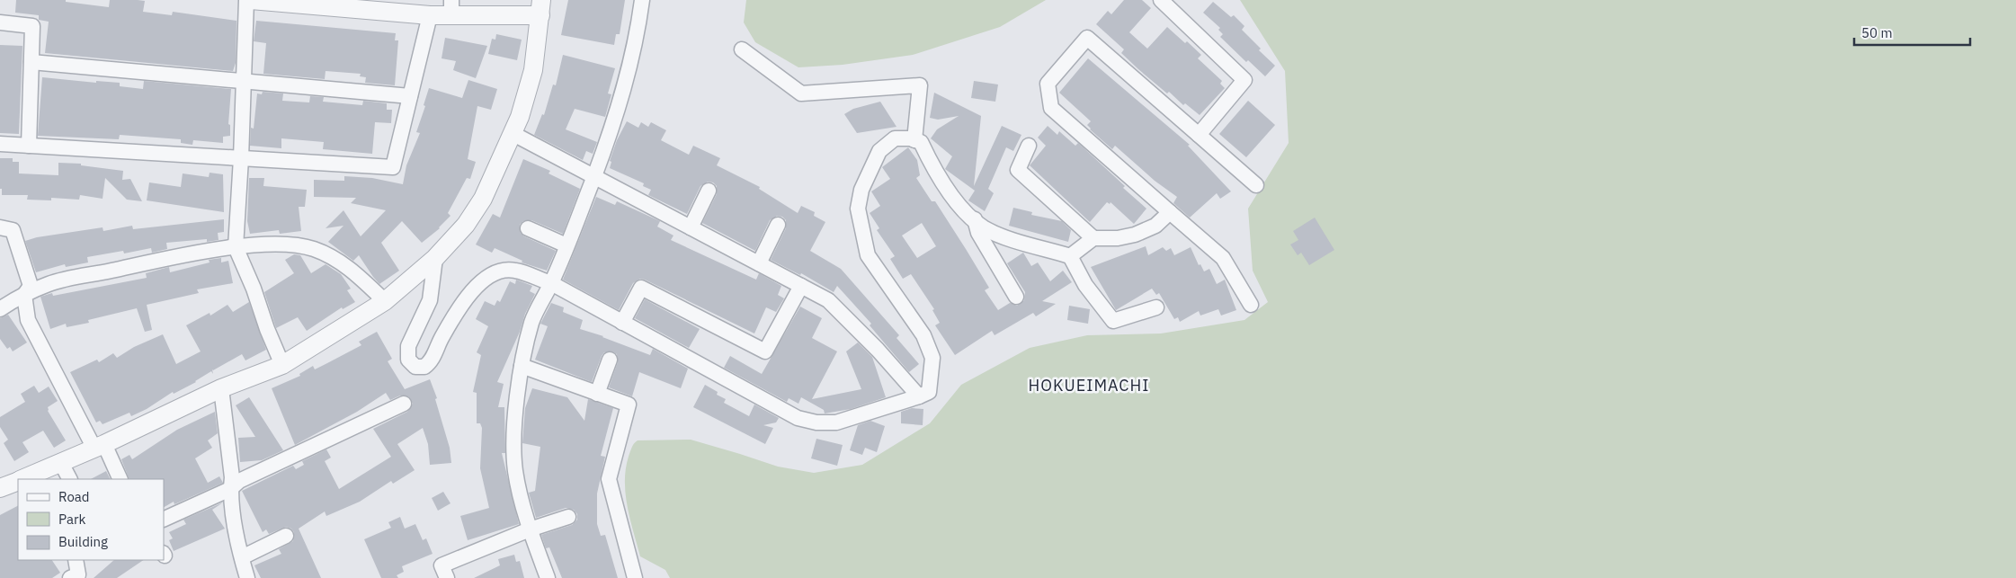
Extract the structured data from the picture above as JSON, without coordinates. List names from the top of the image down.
{
  "districts": ["HOKUEIMACHI"],
  "legend": ["Road", "Park", "Building"],
  "scale_bar": "50 m"
}
